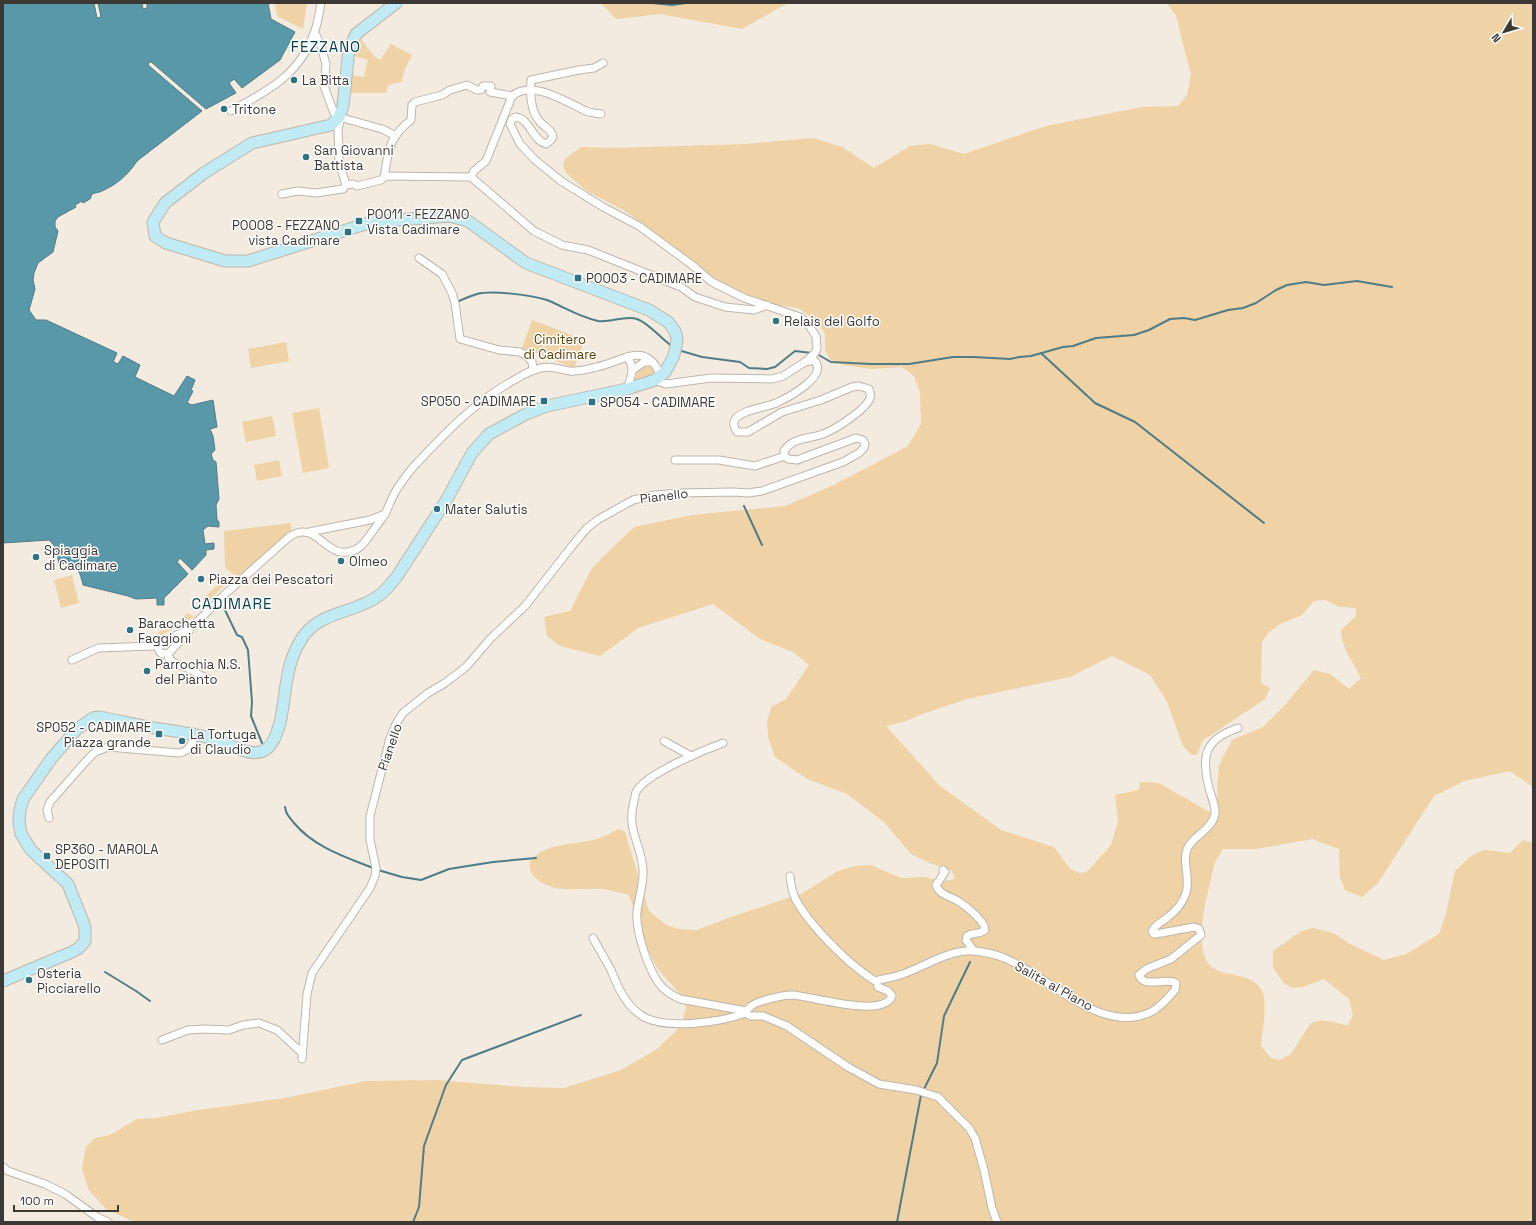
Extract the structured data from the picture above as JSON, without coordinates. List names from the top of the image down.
{
  "streets": {
    "street": ["Pianello", "Salita al Piano"]
  },
  "districts": ["FEZZANO", "CADIMARE"],
  "parks": ["Cimitero di Cadimare"],
  "places": {
    "other": [
      "La Bitta",
      "Tritone",
      "San Giovanni Battista",
      "Relais del Golfo",
      "Mater Salutis",
      "Spiaggia di Cadimare",
      "Olmeo",
      "Piazza dei Pescatori",
      "Baracchetta Faggioni",
      "Parrochia N.S. del Pianto",
      "La Tortuga di Claudio",
      "Osteria Picciarello"
    ],
    "transit": [
      "PO011 - FEZZANO Vista Cadimare",
      "PO008 - FEZZANO vista Cadimare",
      "PO003 - CADIMARE",
      "SP050 - CADIMARE",
      "SP054 - CADIMARE",
      "SP052 - CADIMARE Piazza grande",
      "SP360 - MAROLA DEPOSITI"
    ]
  },
  "scale_bar": "100 m",
  "north": "bottom left"
}
